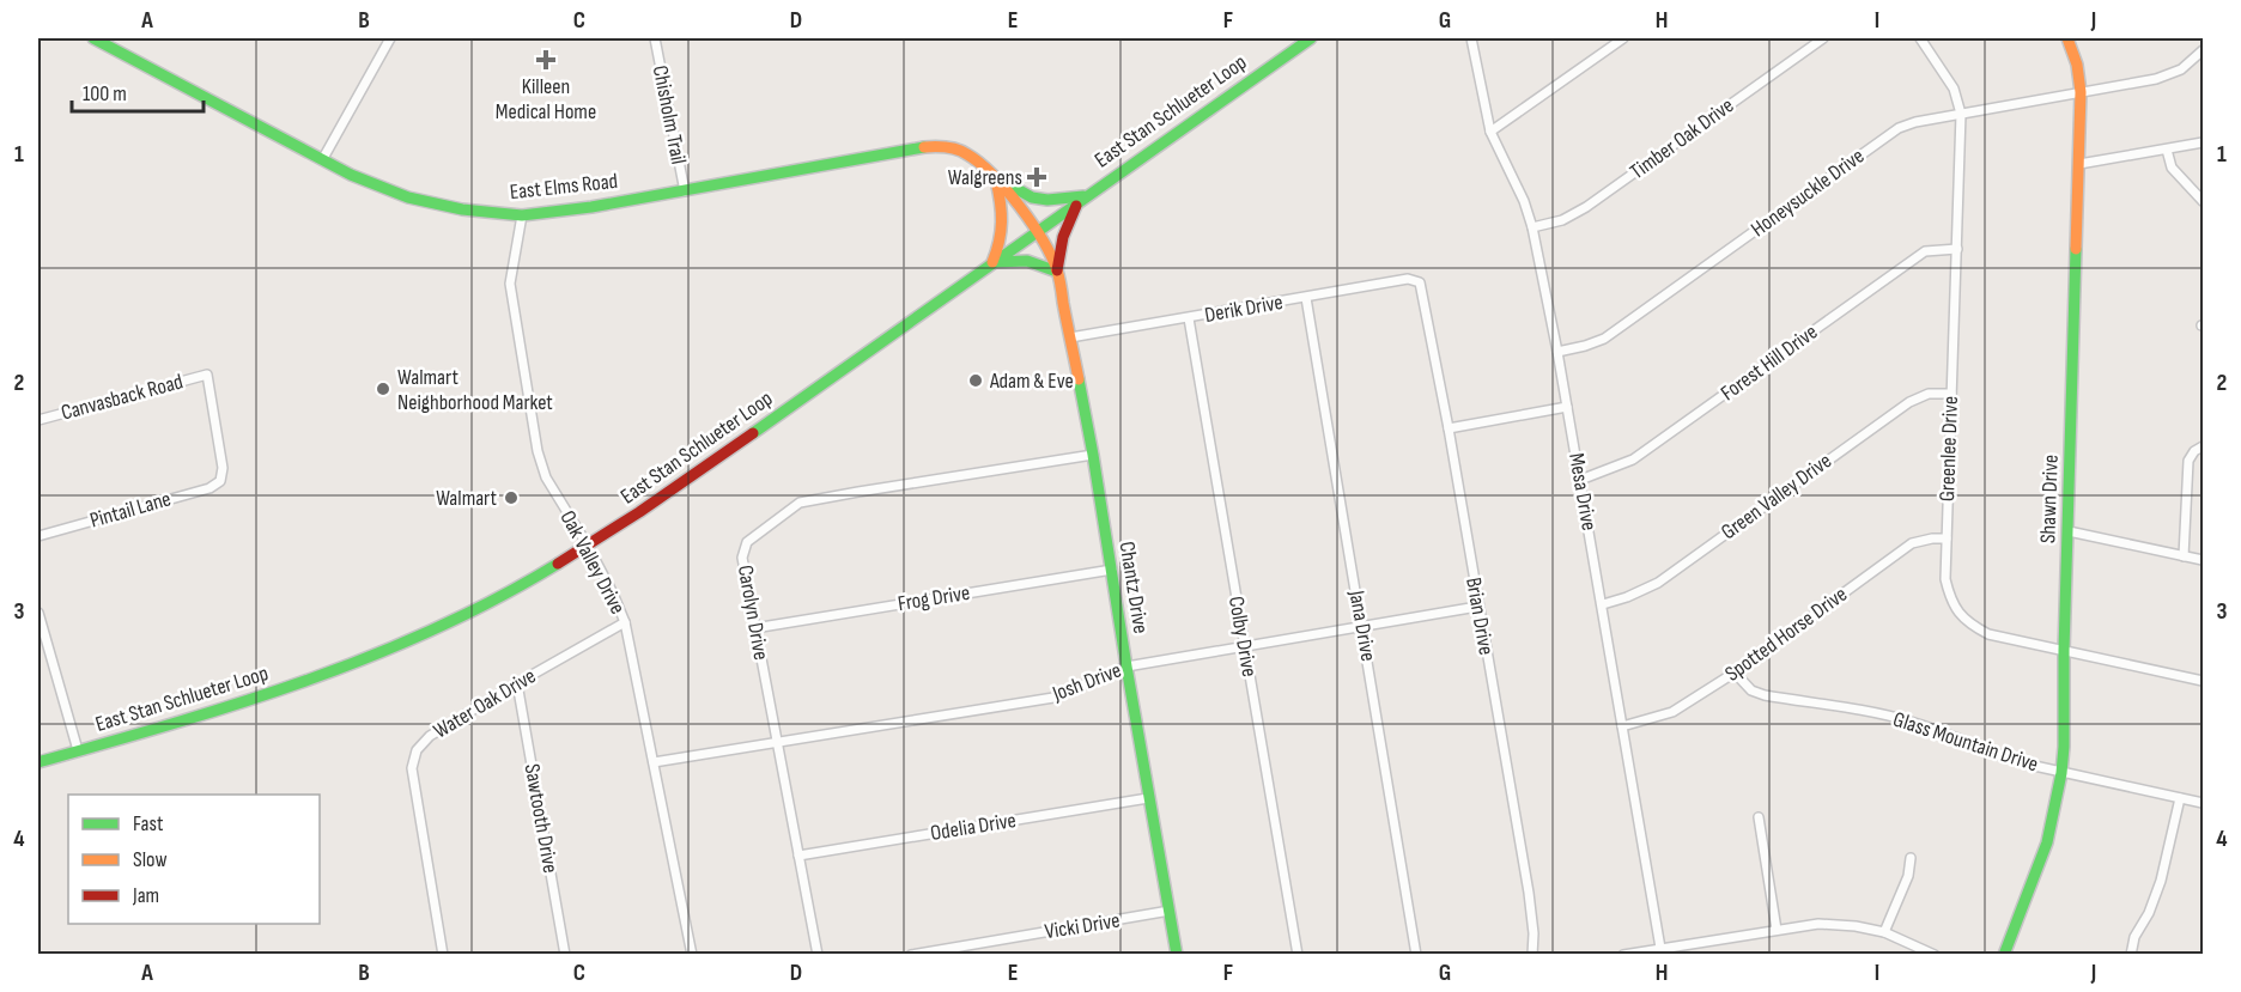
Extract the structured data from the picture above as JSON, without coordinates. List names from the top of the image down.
{
  "streets": {
    "main road": [
      "East Stan Schlueter Loop",
      "East Elms Road",
      "Shawn Drive",
      "Chantz Drive"
    ],
    "street": [
      "Chisholm Trail",
      "Timber Oak Drive",
      "Honeysuckle Drive",
      "Derik Drive",
      "Forest Hill Drive",
      "Canvasback Road",
      "Greenlee Drive",
      "Mesa Drive",
      "Green Valley Drive",
      "Pintail Lane",
      "Oak Valley Drive",
      "Frog Drive",
      "Carolyn Drive",
      "Brian Drive",
      "Jana Drive",
      "Spotted Horse Drive",
      "Colby Drive",
      "Josh Drive",
      "Water Oak Drive",
      "Glass Mountain Drive",
      "Sawtooth Drive",
      "Odelia Drive",
      "Vicki Drive"
    ]
  },
  "crossings": [
    ["East Stan Schlueter Loop", "East Elms Road"],
    ["East Stan Schlueter Loop", "Oak Valley Drive"],
    ["East Stan Schlueter Loop", "Chantz Drive"],
    ["Chisholm Trail", "East Elms Road"],
    ["Timber Oak Drive", "Mesa Drive"],
    ["East Elms Road", "Oak Valley Drive"],
    ["East Elms Road", "Chantz Drive"],
    ["Honeysuckle Drive", "Greenlee Drive"],
    ["Honeysuckle Drive", "Mesa Drive"],
    ["Honeysuckle Drive", "Shawn Drive"],
    ["Derik Drive", "Chantz Drive"],
    ["Derik Drive", "Brian Drive"],
    ["Derik Drive", "Jana Drive"],
    ["Derik Drive", "Colby Drive"],
    ["Forest Hill Drive", "Greenlee Drive"],
    ["Forest Hill Drive", "Mesa Drive"],
    ["Canvasback Road", "Pintail Lane"],
    ["Greenlee Drive", "Green Valley Drive"],
    ["Greenlee Drive", "Shawn Drive"],
    ["Greenlee Drive", "Spotted Horse Drive"],
    ["Mesa Drive", "Green Valley Drive"],
    ["Mesa Drive", "Spotted Horse Drive"],
    ["Shawn Drive", "Glass Mountain Drive"],
    ["Oak Valley Drive", "Josh Drive"],
    ["Oak Valley Drive", "Water Oak Drive"],
    ["Chantz Drive", "Frog Drive"],
    ["Chantz Drive", "Carolyn Drive"],
    ["Chantz Drive", "Josh Drive"],
    ["Chantz Drive", "Odelia Drive"],
    ["Chantz Drive", "Vicki Drive"],
    ["Frog Drive", "Carolyn Drive"],
    ["Carolyn Drive", "Josh Drive"],
    ["Carolyn Drive", "Odelia Drive"],
    ["Brian Drive", "Josh Drive"],
    ["Jana Drive", "Josh Drive"],
    ["Spotted Horse Drive", "Glass Mountain Drive"],
    ["Colby Drive", "Josh Drive"],
    ["Water Oak Drive", "Sawtooth Drive"]
  ],
  "places": {
    "health": ["Killeen Medical Home", "Walgreens"],
    "other": ["Adam & Eve", "Walmart Neighborhood Market", "Walmart"]
  },
  "legend": ["Fast", "Slow", "Jam"],
  "scale_bar": "100 m",
  "grid": {
    "columns": [
      "A",
      "B",
      "C",
      "D",
      "E",
      "F",
      "G",
      "H",
      "I",
      "J"
    ],
    "rows": [
      "1",
      "2",
      "3",
      "4"
    ]
  }
}
